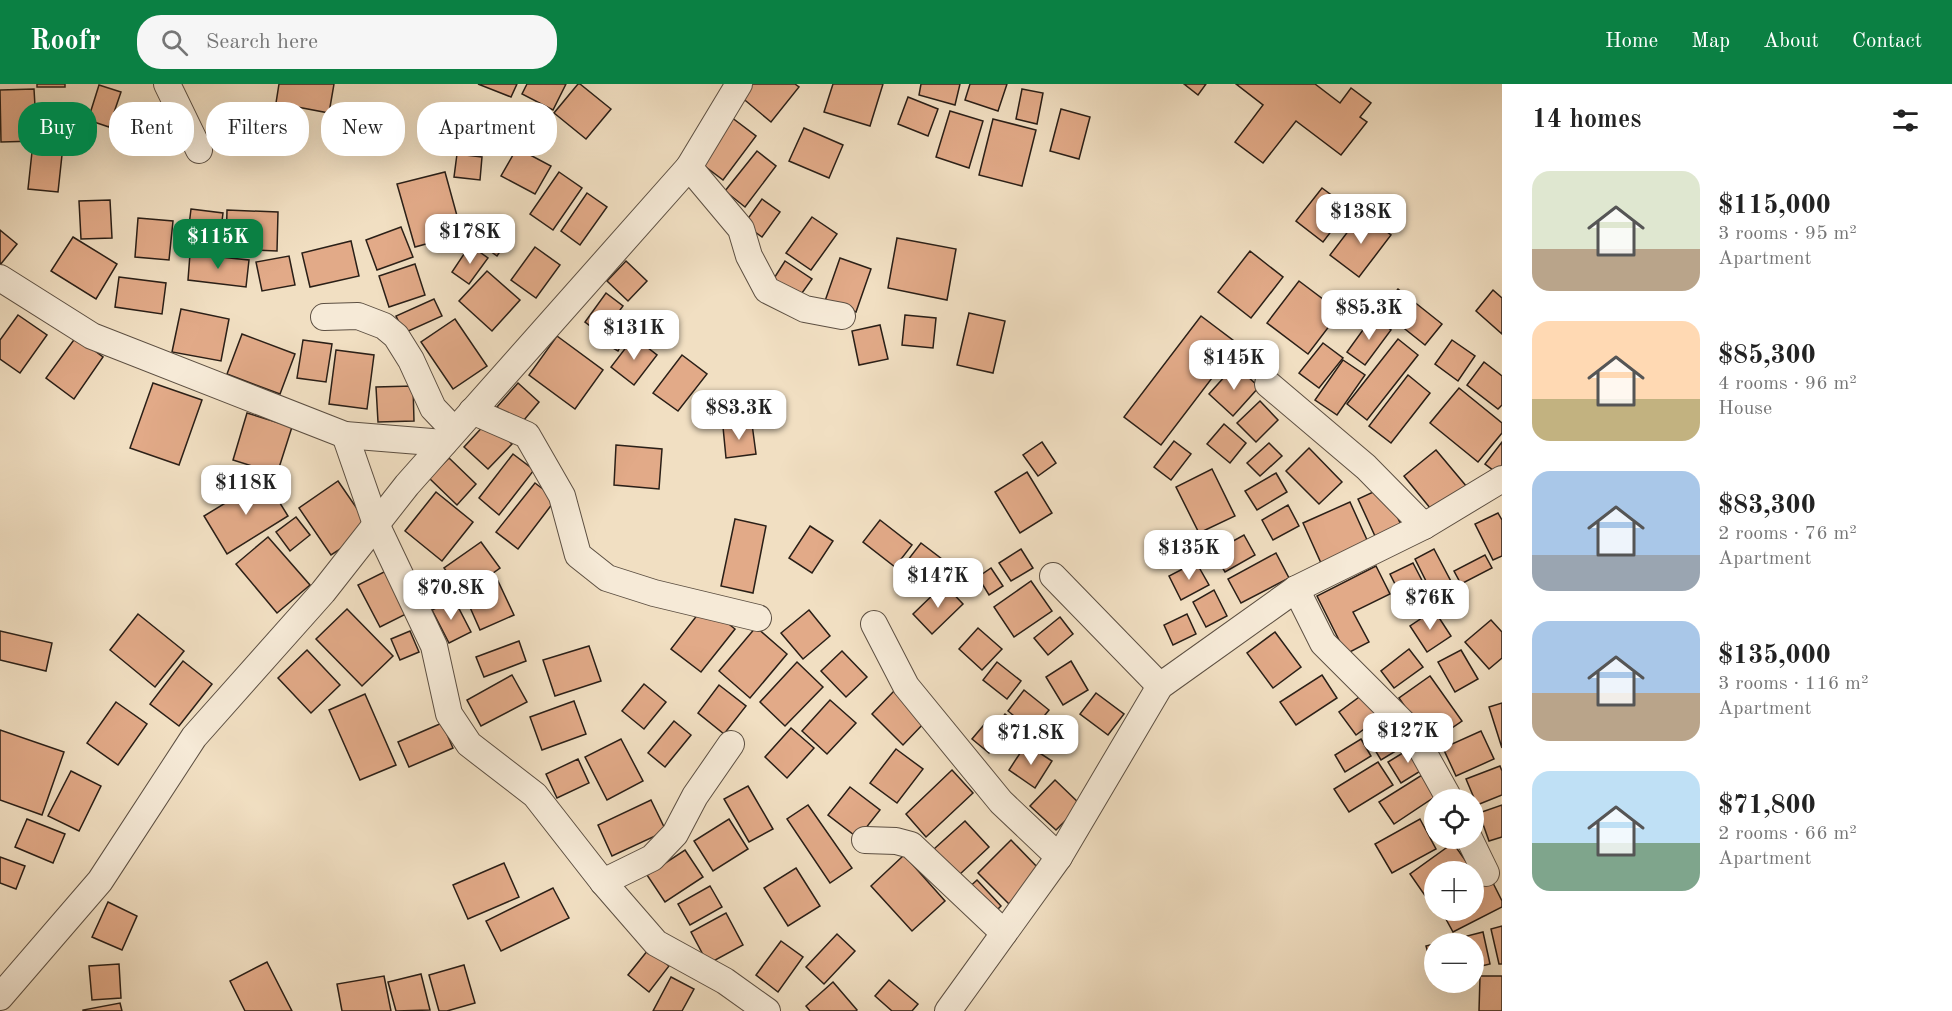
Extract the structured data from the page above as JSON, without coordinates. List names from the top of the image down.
{
  "page": {
    "header": "Roofr",
    "search": "Search here",
    "nav": [
      "Home",
      "Map",
      "About",
      "Contact"
    ],
    "heading": "14 homes",
    "chip": [
      "Buy",
      "Rent",
      "Filters",
      "New",
      "Apartment"
    ],
    "list": [
      {
        "name": "$115,000",
        "note": "3 rooms · 95 m² · Apartment"
      },
      {
        "name": "$85,300",
        "note": "4 rooms · 96 m² · House"
      },
      {
        "name": "$83,300",
        "note": "2 rooms · 76 m² · Apartment"
      },
      {
        "name": "$135,000",
        "note": "3 rooms · 116 m² · Apartment"
      },
      {
        "name": "$71,800",
        "note": "2 rooms · 66 m² · Apartment"
      }
    ],
    "price": [
      "$138K",
      "$178K",
      "$115K",
      "$85.3K",
      "$131K",
      "$145K",
      "$83.3K",
      "$118K",
      "$135K",
      "$147K",
      "$70.8K",
      "$76K",
      "$127K",
      "$71.8K"
    ],
    "map_buttons": ["+", "−"]
  }
}
